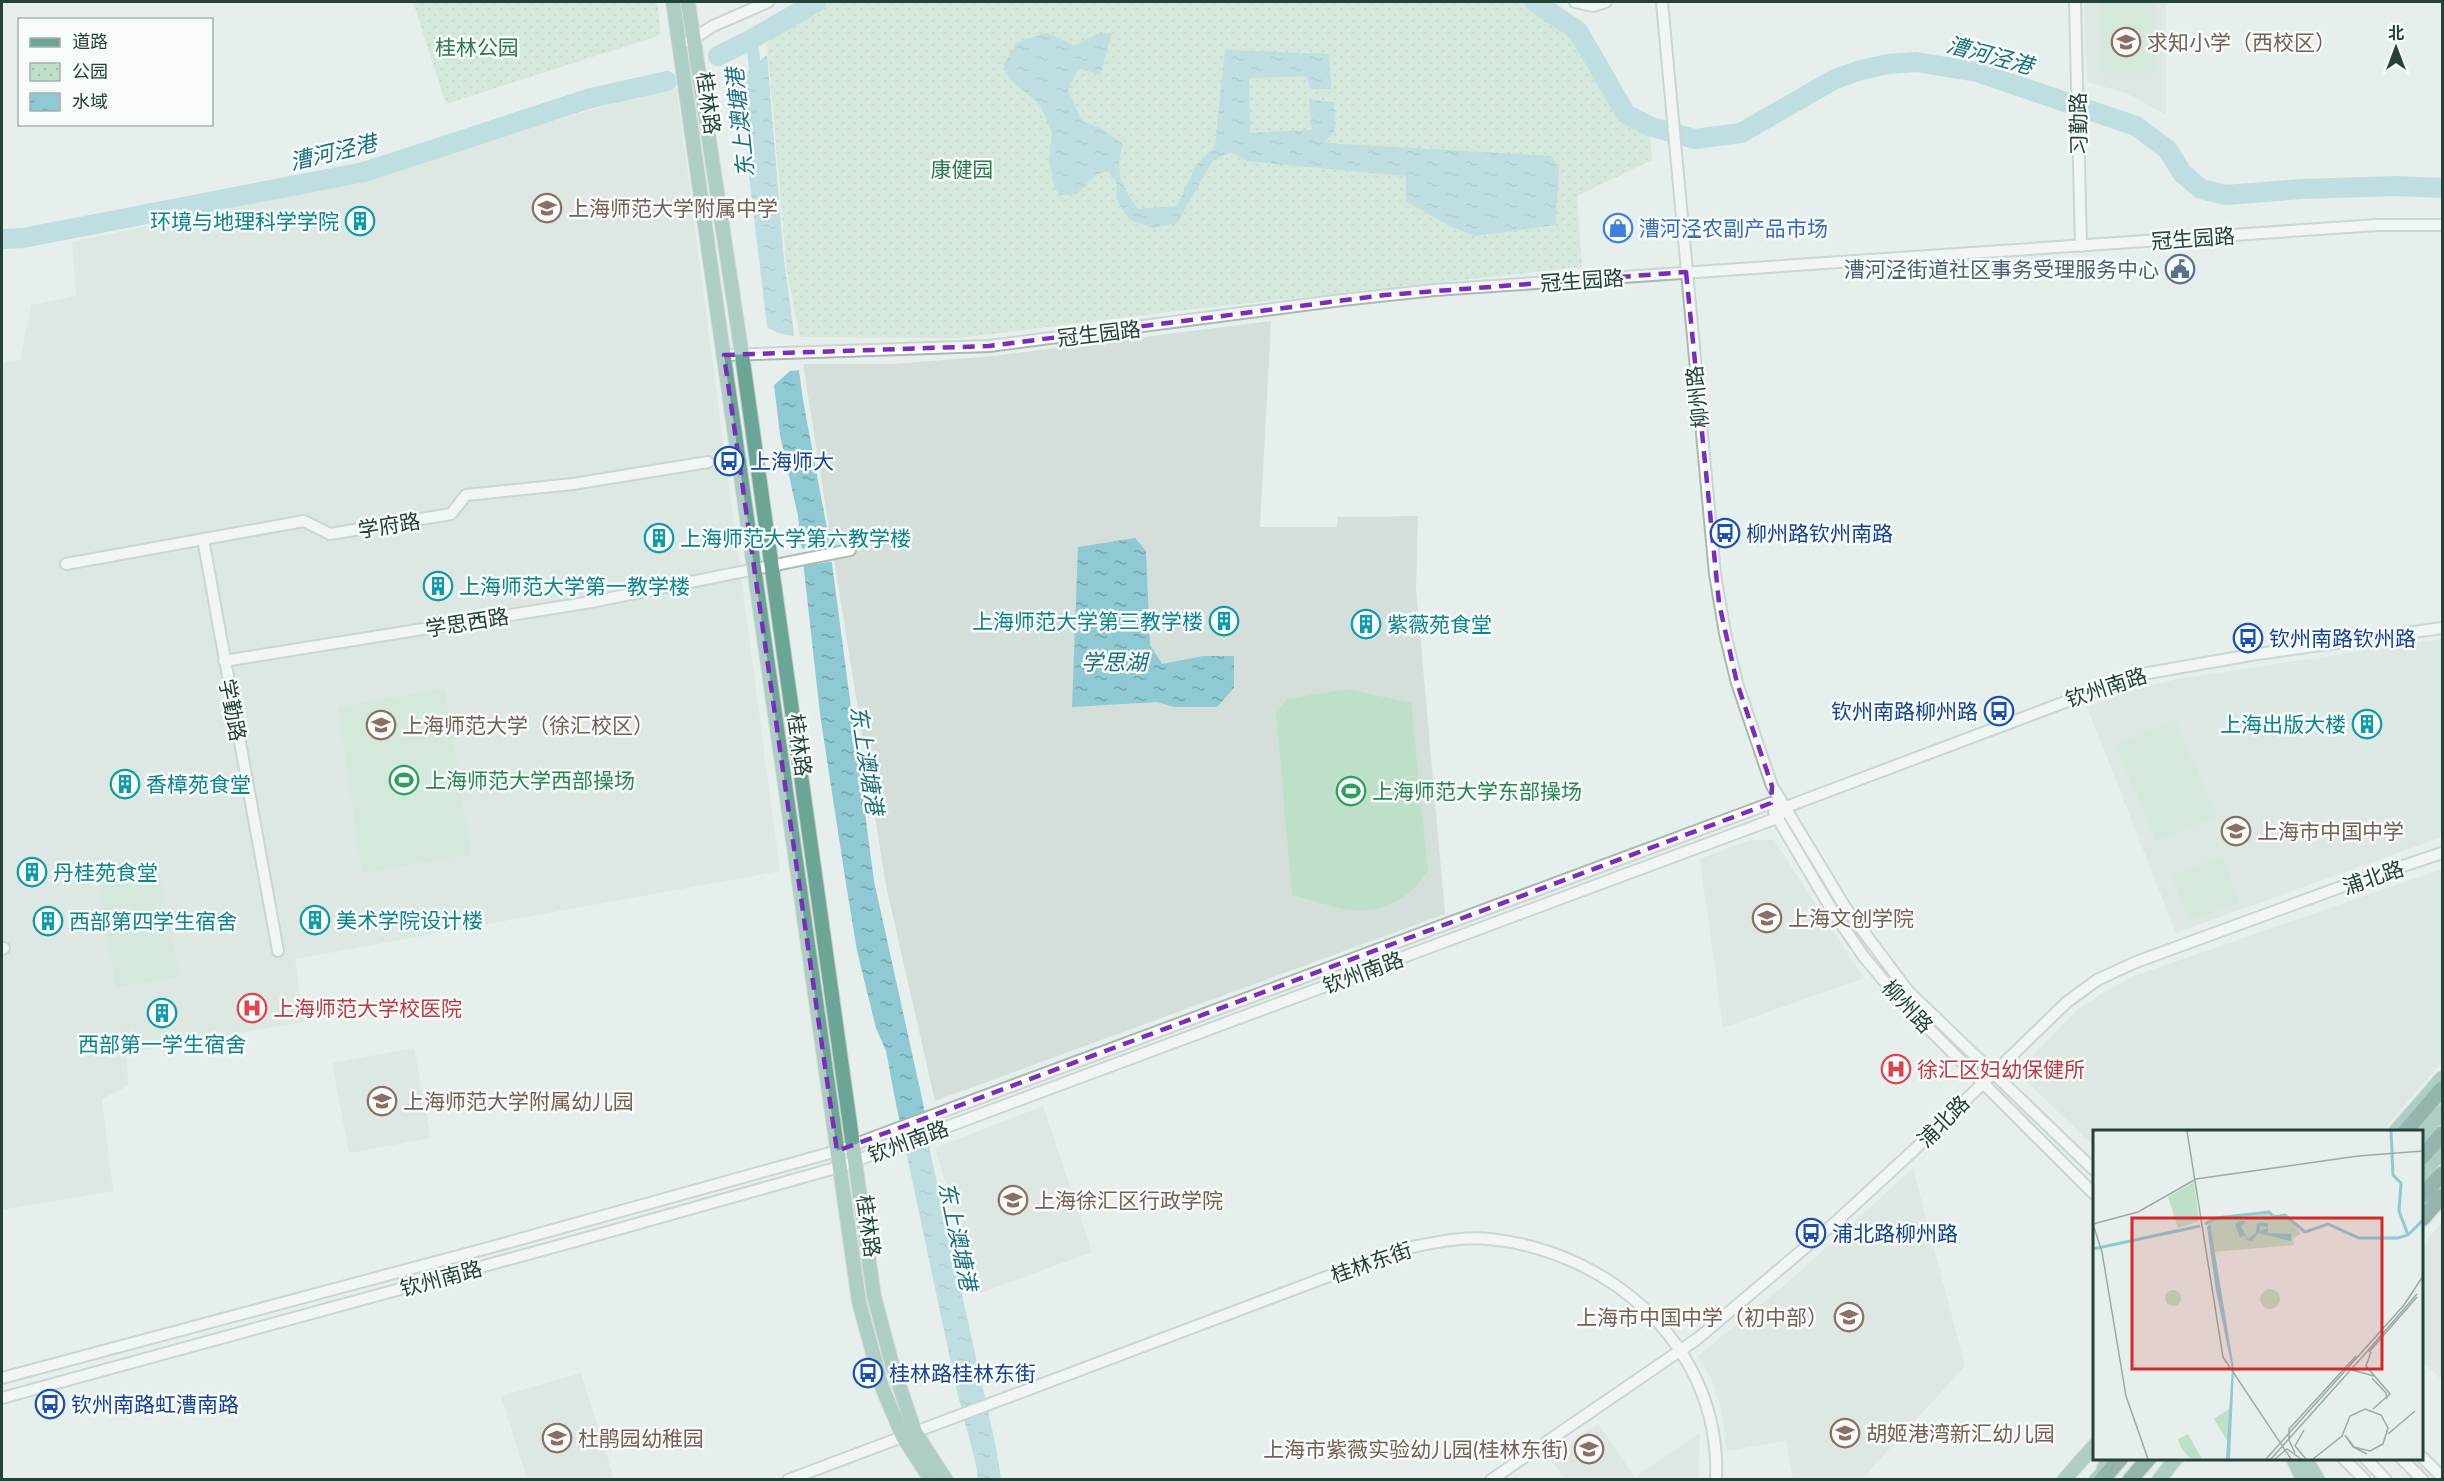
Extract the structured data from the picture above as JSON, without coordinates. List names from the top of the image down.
{
  "streets": {
    "main road": ["桂林路"],
    "street": [
      "习勤路",
      "冠生园路",
      "柳州路",
      "学府路",
      "学思西路",
      "钦州南路",
      "学勤路",
      "浦北路",
      "桂林东街"
    ]
  },
  "crossings": [
    ["桂林路", "冠生园路"],
    ["桂林路", "学思西路"],
    ["桂林路", "钦州南路"],
    ["桂林路", "桂林东街"],
    ["习勤路", "冠生园路"],
    ["冠生园路", "柳州路"],
    ["柳州路", "钦州南路"],
    ["柳州路", "浦北路"],
    ["学府路", "学勤路"],
    ["学思西路", "学勤路"],
    ["浦北路", "桂林东街"]
  ],
  "water": ["漕河泾港", "东上澳塘港", "学思湖"],
  "parks": ["桂林公园", "康健园"],
  "places": {
    "school or university": [
      "求知小学（西校区）",
      "上海师范大学附属中学",
      "上海师范大学（徐汇校区）",
      "上海市中国中学",
      "上海文创学院",
      "上海师范大学附属幼儿园",
      "上海徐汇区行政学院",
      "上海市中国中学（初中部）",
      "胡姬港湾新汇幼儿园",
      "杜鹃园幼稚园",
      "上海市紫薇实验幼儿园(桂林东街)"
    ],
    "building": [
      "环境与地理科学学院",
      "上海师范大学第六教学楼",
      "上海师范大学第一教学楼",
      "上海师范大学第三教学楼",
      "紫薇苑食堂",
      "上海出版大楼",
      "香樟苑食堂",
      "丹桂苑食堂",
      "美术学院设计楼",
      "西部第四学生宿舍",
      "西部第一学生宿舍"
    ],
    "shop": ["漕河泾农副产品市场"],
    "public building": ["漕河泾街道社区事务受理服务中心"],
    "bus stop": [
      "上海师大",
      "柳州路钦州南路",
      "钦州南路钦州路",
      "钦州南路柳州路",
      "浦北路柳州路",
      "桂林路桂林东街",
      "钦州南路虹漕南路"
    ],
    "sports": ["上海师范大学西部操场", "上海师范大学东部操场"],
    "hospital": ["上海师范大学校医院", "徐汇区妇幼保健所"]
  },
  "legend": ["道路", "公园", "水域"],
  "north": "top"
}
